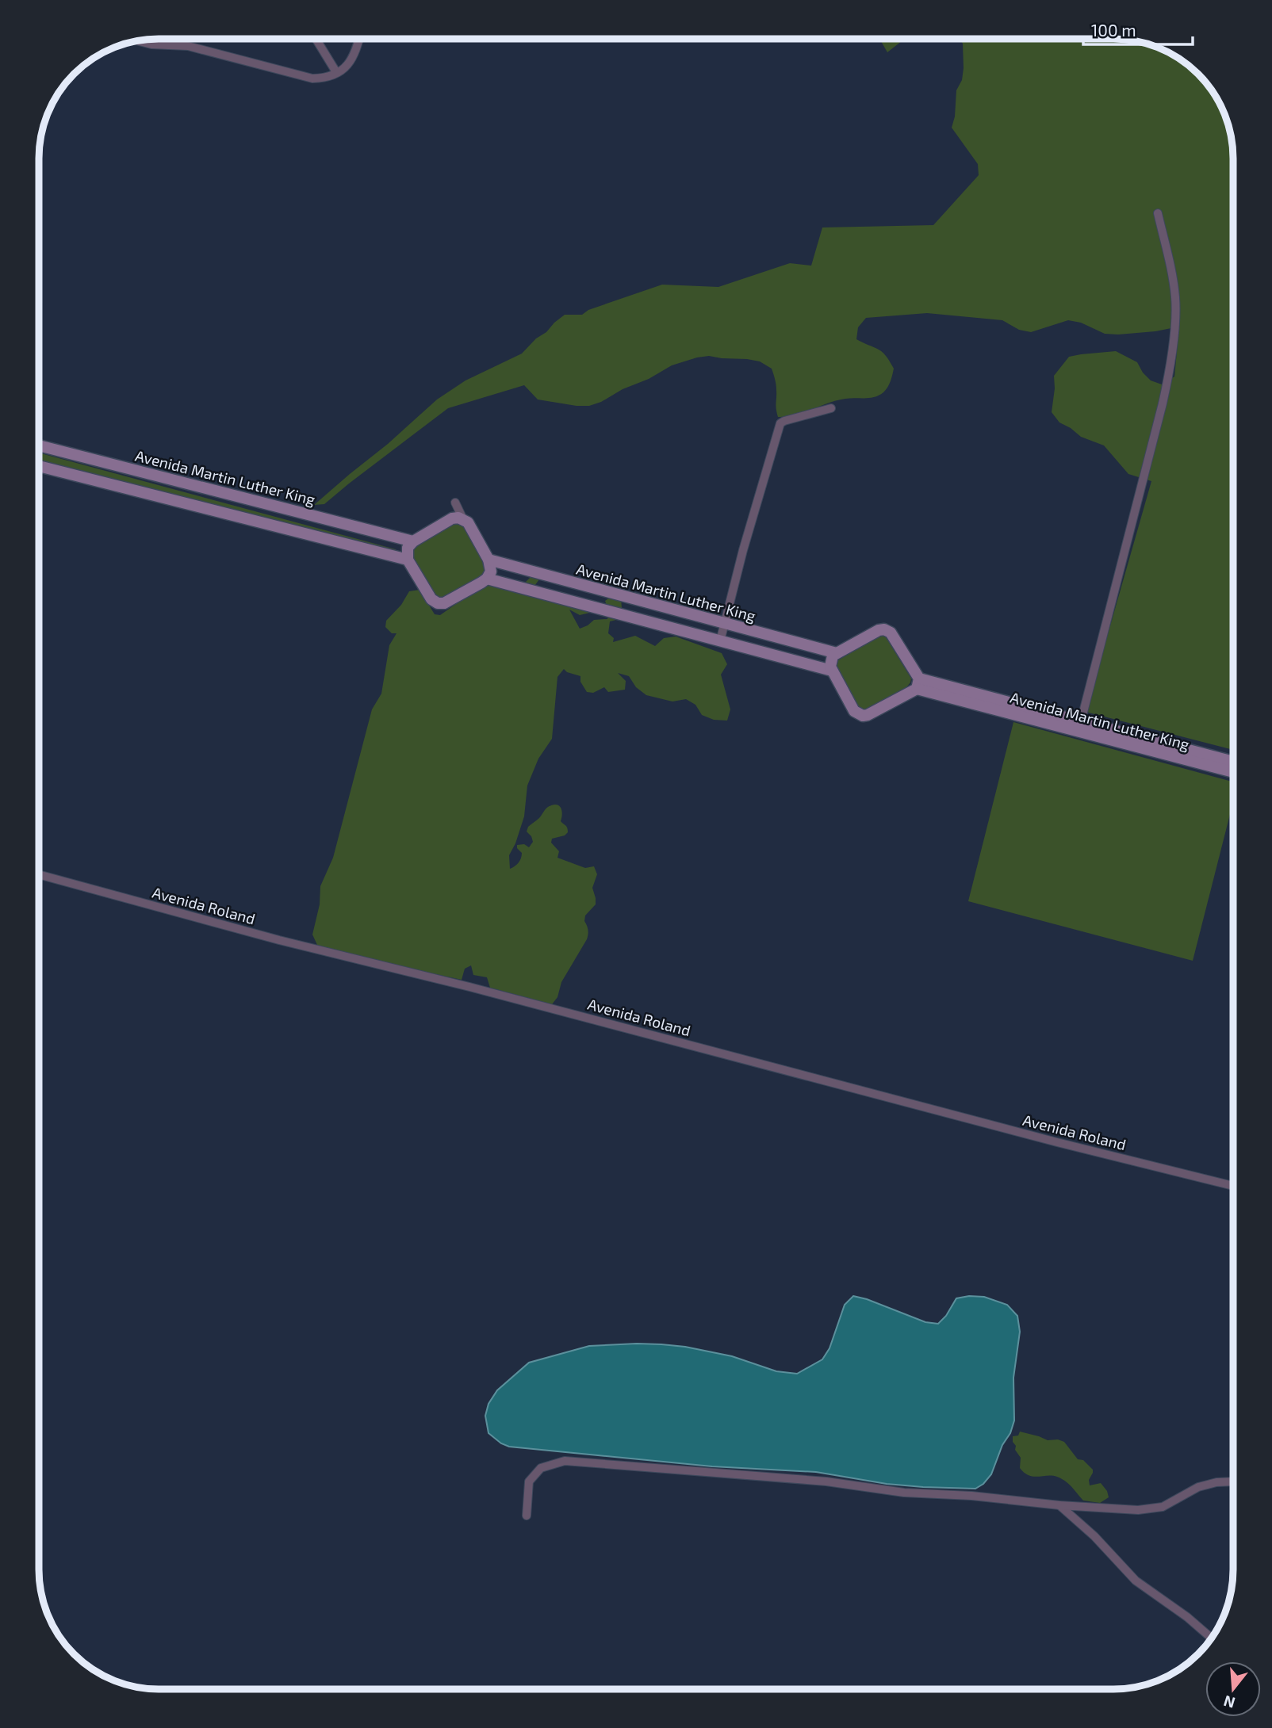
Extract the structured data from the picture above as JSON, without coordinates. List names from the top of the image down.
{
  "streets": {
    "main road": ["Avenida Martin Luther King"],
    "street": ["Avenida Roland"]
  },
  "scale_bar": "100 m",
  "north": "bottom"
}
